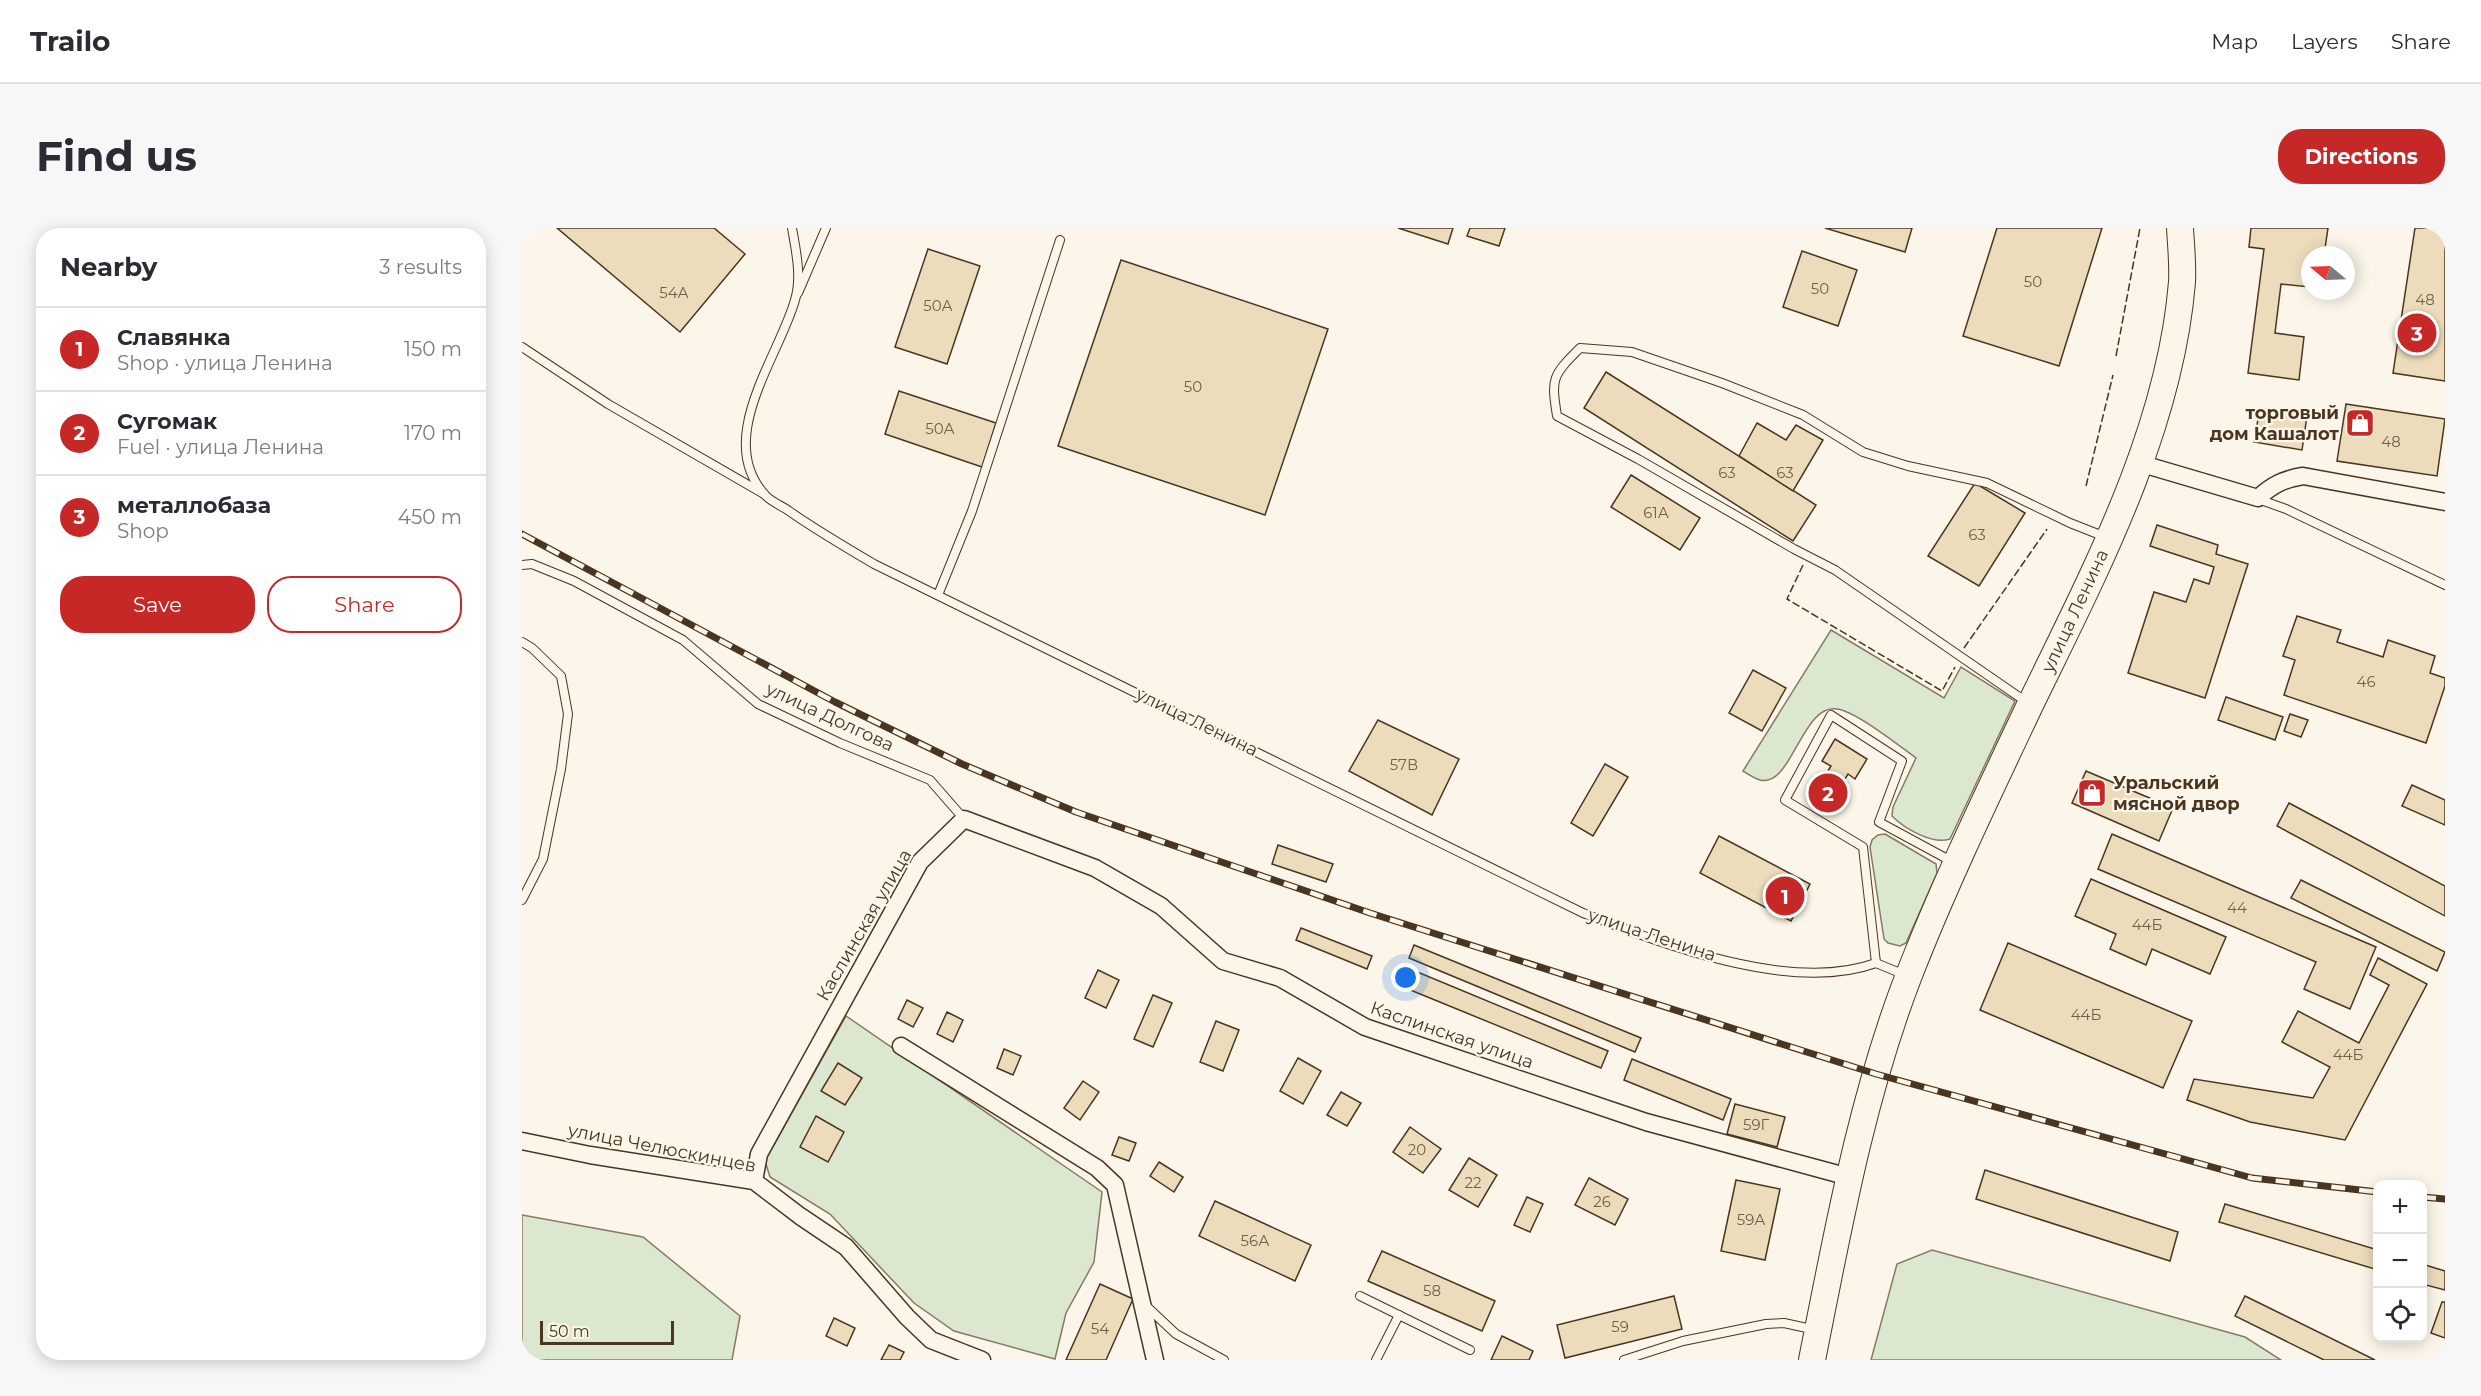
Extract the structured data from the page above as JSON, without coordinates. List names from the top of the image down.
{
  "streets": {
    "main road": ["улица Ленина"],
    "street": ["Каслинская улица", "улица Челюскинцев"],
    "lane": ["улица Долгова"]
  },
  "crossings": [
    ["улица Ленина", "Каслинская улица"],
    ["улица Долгова", "Каслинская улица"],
    ["Каслинская улица", "улица Челюскинцев"]
  ],
  "places": {
    "shop": ["торговый дом Кашалот", "Уральский мясной двор"]
  },
  "house_numbers": [
    "50",
    "50",
    "54А",
    "48",
    "50А",
    "50",
    "50А",
    "48",
    "63",
    "63",
    "61А",
    "63",
    "46",
    "57В",
    "44",
    "44Б",
    "44Б",
    "44Б",
    "59Г",
    "20",
    "22",
    "26",
    "59А",
    "56А",
    "58",
    "59",
    "54"
  ],
  "scale_bar": "50 m",
  "north": "left",
  "page": {
    "header": "Trailo",
    "nav": ["Map", "Layers", "Share"],
    "buttons": [
      "Directions",
      ["Save", "Share"]
    ],
    "title": "Find us",
    "heading": ["Nearby", "3 results"],
    "list": [
      {
        "mark": "1",
        "name": "Славянка",
        "note": "Shop · улица Ленина",
        "value": "150 m"
      },
      {
        "mark": "2",
        "name": "Сугомак",
        "note": "Fuel · улица Ленина",
        "value": "170 m"
      },
      {
        "mark": "3",
        "name": "металлобаза",
        "note": "Shop",
        "value": "450 m"
      }
    ],
    "pins": ["3", "2", "1"],
    "map_buttons": ["+", "−"],
    "scale": "50 m"
  }
}
